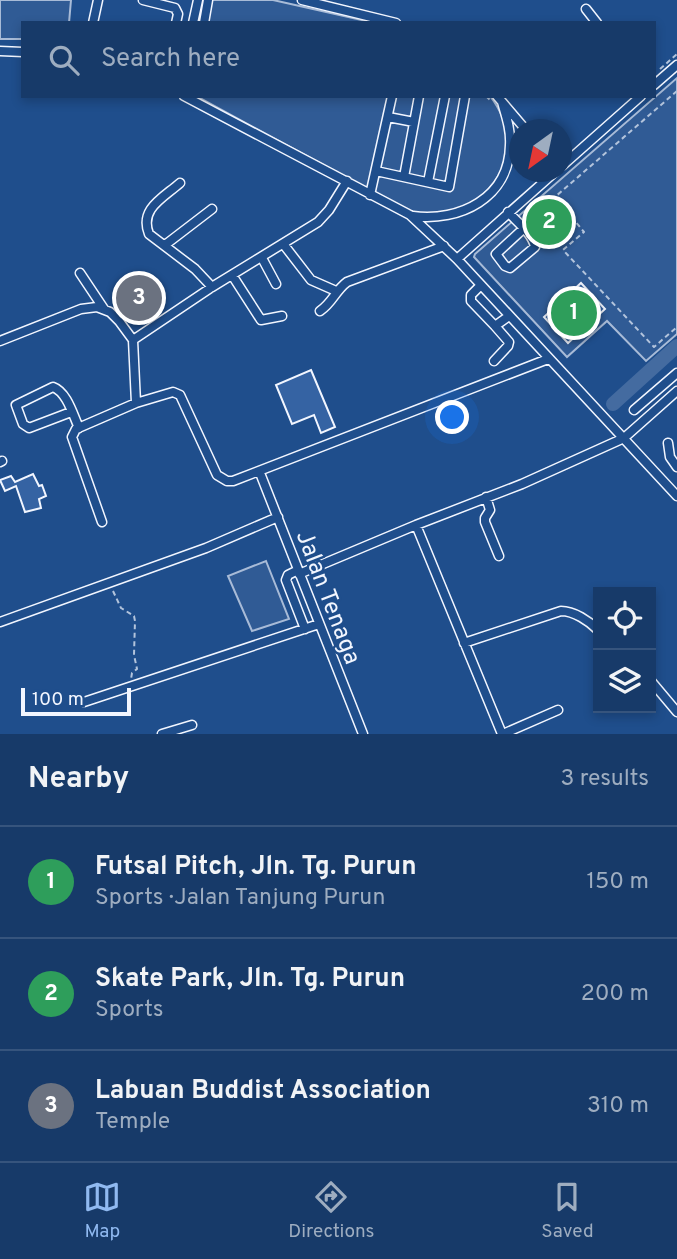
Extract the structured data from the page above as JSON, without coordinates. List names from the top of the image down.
{
  "streets": {
    "street": ["Jalan Tenaga"]
  },
  "scale_bar": "100 m",
  "north": "bottom left",
  "page": {
    "search": "Search here",
    "pins": ["2", "3", "1"],
    "scale": "100 m",
    "heading": ["Nearby", "3 results"],
    "list": [
      {
        "mark": "1",
        "name": "Futsal Pitch, Jln. Tg. Purun",
        "note": "Sports · Jalan Tanjung Purun",
        "value": "150 m"
      },
      {
        "mark": "2",
        "name": "Skate Park, Jln. Tg. Purun",
        "note": "Sports",
        "value": "200 m"
      },
      {
        "mark": "3",
        "name": "Labuan Buddist Association",
        "note": "Temple",
        "value": "310 m"
      }
    ],
    "nav": ["Map", "Directions", "Saved"]
  }
}
